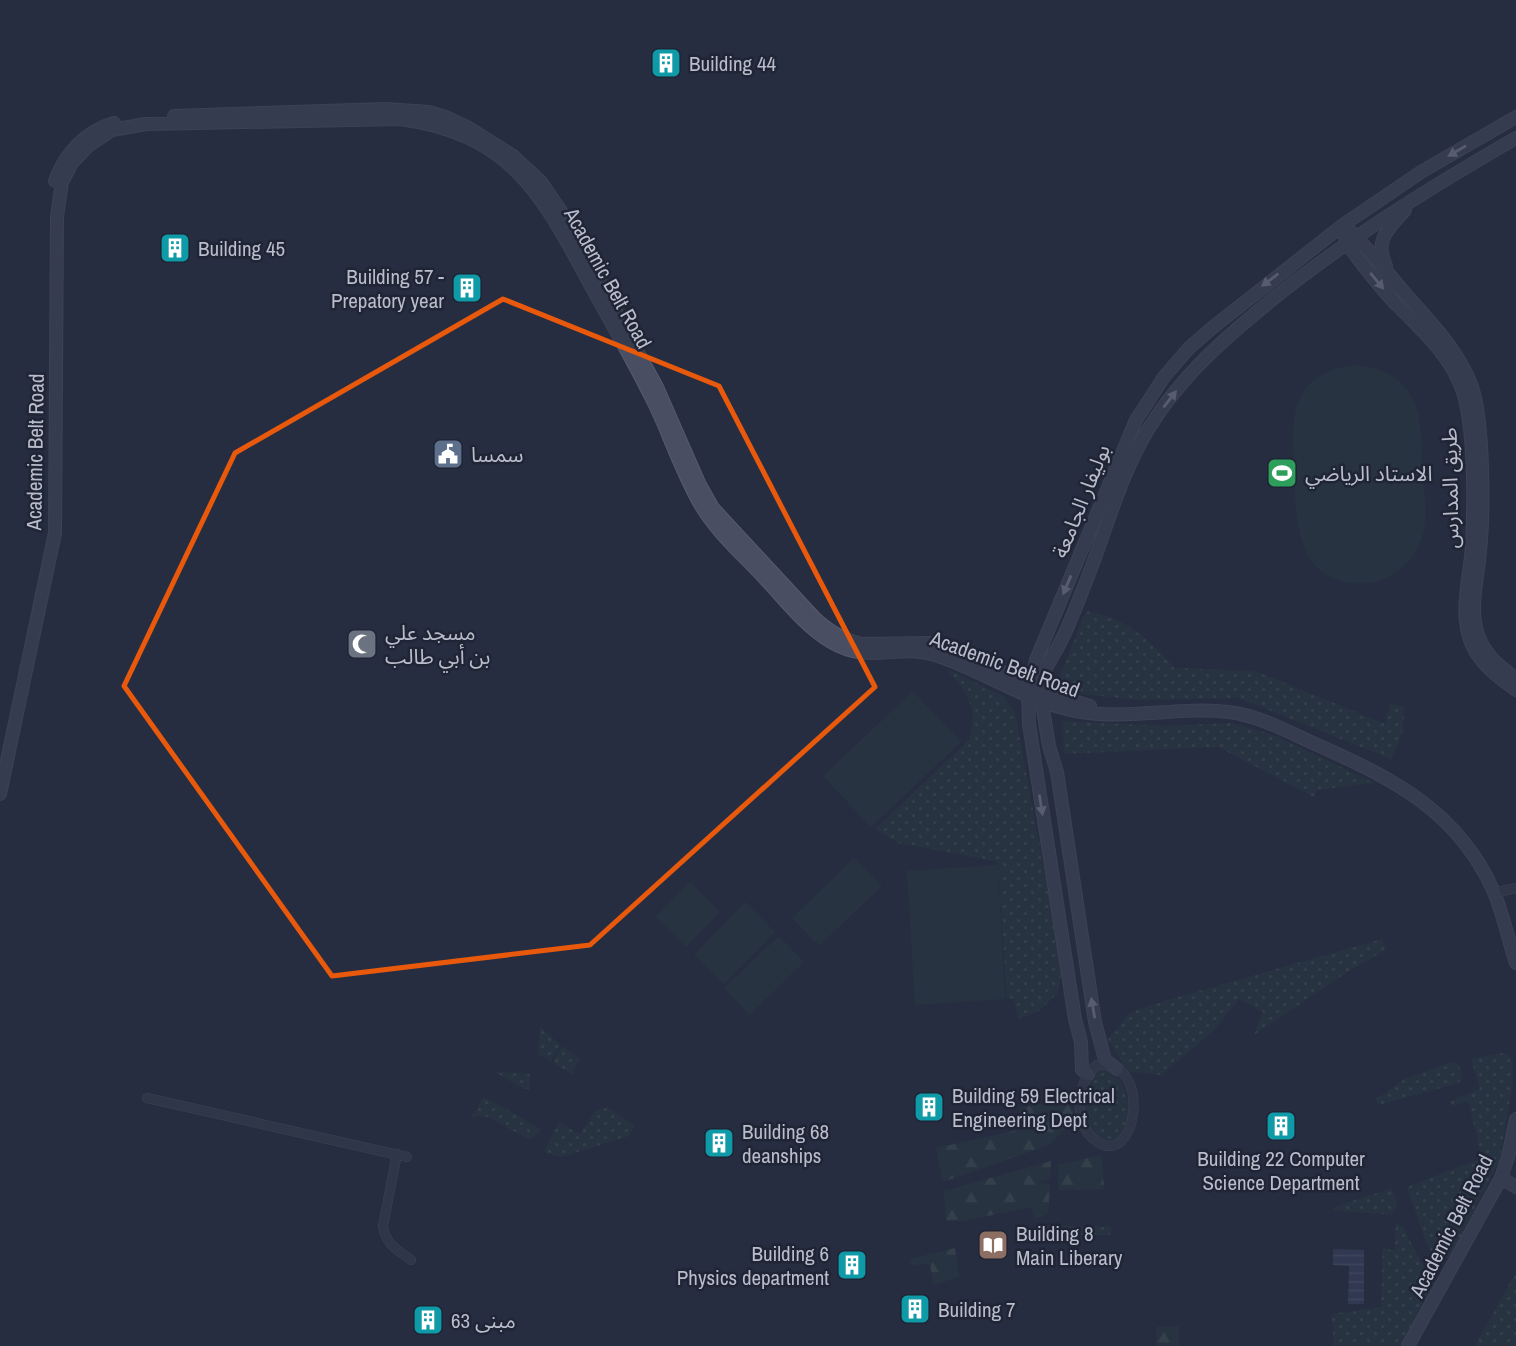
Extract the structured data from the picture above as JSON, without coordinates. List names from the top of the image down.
{
  "streets": {
    "street": ["Academic Belt Road", "طريق المدارس", "بوليفار الجامعة"]
  },
  "crossings": [
    ["Academic Belt Road", "بوليفار الجامعة"],
    ["طريق المدارس", "بوليفار الجامعة"]
  ],
  "places": {
    "building": [
      "Building 44",
      "Building 45",
      "Building 57 - Prepatory year",
      "Building 59 Electrical Engineering Dept",
      "Building 22 Computer Science Department",
      "Building 68 deanships",
      "Building 6 Physics department",
      "Building 7",
      "مبنى 63"
    ],
    "public building": ["سمسا"],
    "sports": ["الاستاد الرياضي"],
    "mosque": ["مسجد علي بن أبي طالب"],
    "library": ["Building 8 Main Liberary"]
  }
}
